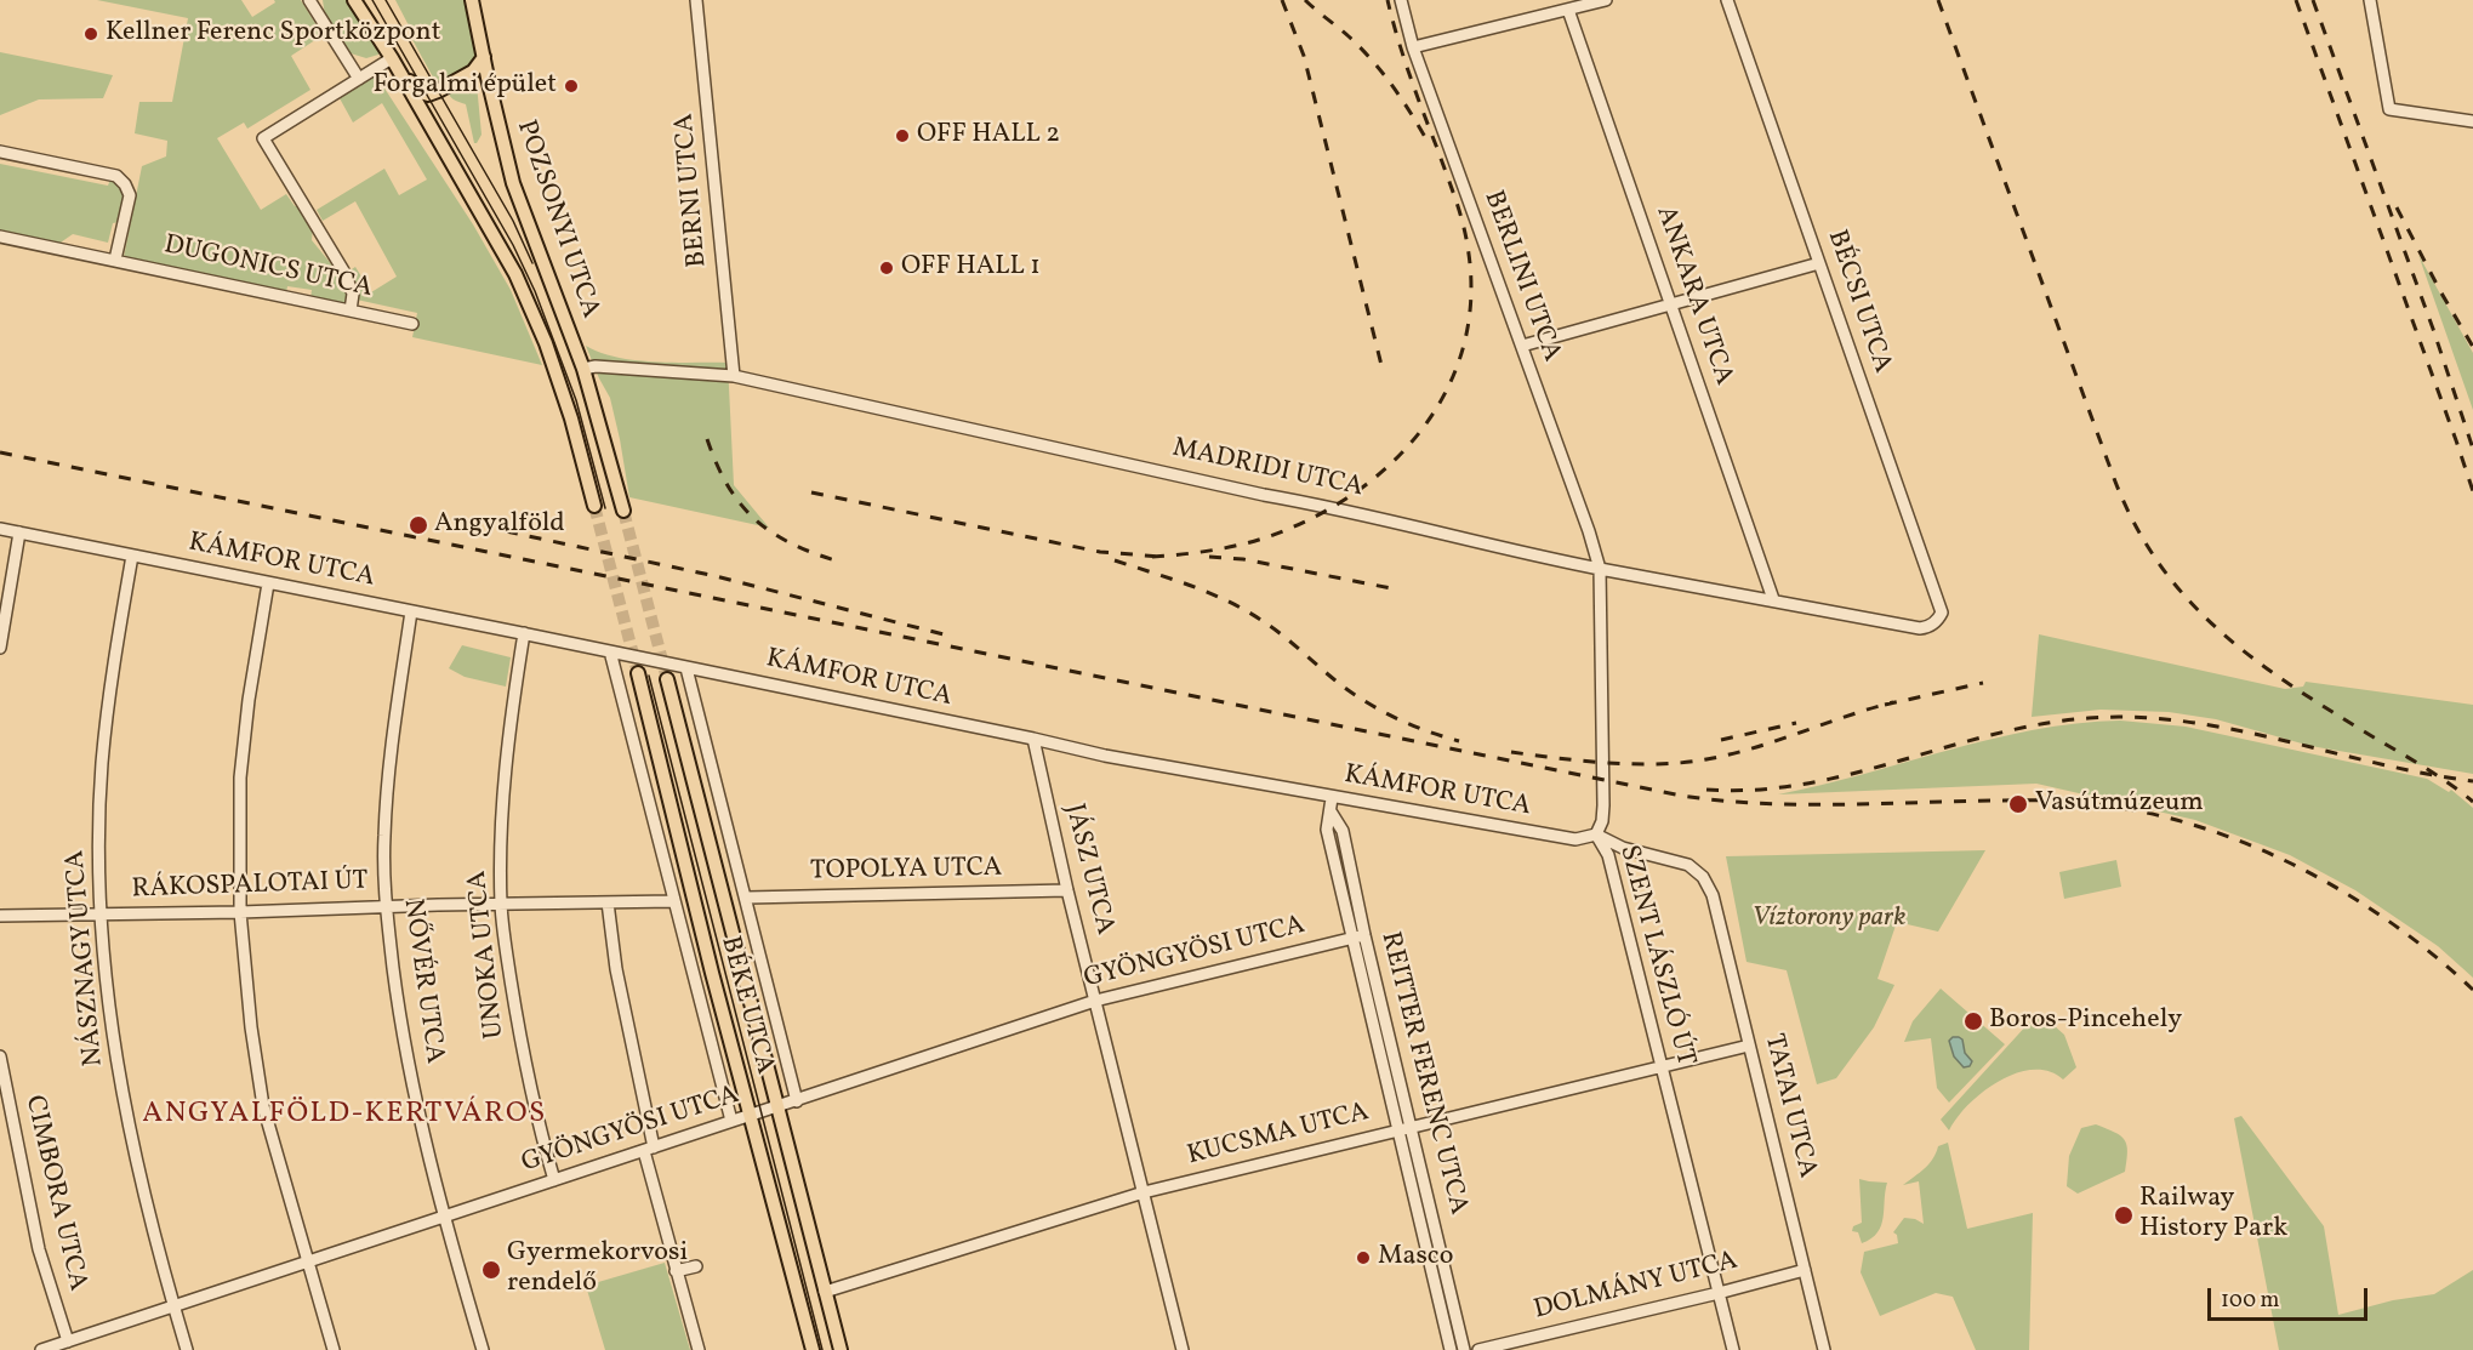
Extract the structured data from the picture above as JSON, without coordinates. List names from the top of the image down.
{
  "streets": {
    "main road": ["POZSONYI UTCA", "BÉKE UTCA"],
    "street": [
      "BERNI UTCA",
      "DUGONICS UTCA",
      "BERLINI UTCA",
      "ANKARA UTCA",
      "BÉCSI UTCA",
      "MADRIDI UTCA",
      "KÁMFOR UTCA",
      "JÁSZ UTCA",
      "TOPOLYA UTCA",
      "RÁKOSPALOTAI ÚT",
      "GYÖNGYÖSI UTCA",
      "UNOKA UTCA",
      "SZENT LÁSZLÓ ÚT",
      "NÁSZNAGY UTCA",
      "NŐVÉR UTCA",
      "REITTER FERENC UTCA",
      "TATAI UTCA",
      "KUCSMA UTCA",
      "CIMBORA UTCA",
      "DOLMÁNY UTCA"
    ]
  },
  "crossings": [
    ["BERNI UTCA", "MADRIDI UTCA"],
    ["POZSONYI UTCA", "MADRIDI UTCA"],
    ["BERLINI UTCA", "MADRIDI UTCA"],
    ["BERLINI UTCA", "SZENT LÁSZLÓ ÚT"],
    ["ANKARA UTCA", "MADRIDI UTCA"],
    ["BÉCSI UTCA", "MADRIDI UTCA"],
    ["MADRIDI UTCA", "SZENT LÁSZLÓ ÚT"],
    ["KÁMFOR UTCA", "JÁSZ UTCA"],
    ["KÁMFOR UTCA", "UNOKA UTCA"],
    ["KÁMFOR UTCA", "SZENT LÁSZLÓ ÚT"],
    ["KÁMFOR UTCA", "NÁSZNAGY UTCA"],
    ["KÁMFOR UTCA", "NŐVÉR UTCA"],
    ["KÁMFOR UTCA", "BÉKE UTCA"],
    ["KÁMFOR UTCA", "REITTER FERENC UTCA"],
    ["KÁMFOR UTCA", "TATAI UTCA"],
    ["JÁSZ UTCA", "TOPOLYA UTCA"],
    ["JÁSZ UTCA", "GYÖNGYÖSI UTCA"],
    ["JÁSZ UTCA", "KUCSMA UTCA"],
    ["TOPOLYA UTCA", "BÉKE UTCA"],
    ["RÁKOSPALOTAI ÚT", "UNOKA UTCA"],
    ["RÁKOSPALOTAI ÚT", "NÁSZNAGY UTCA"],
    ["RÁKOSPALOTAI ÚT", "NŐVÉR UTCA"],
    ["RÁKOSPALOTAI ÚT", "BÉKE UTCA"],
    ["GYÖNGYÖSI UTCA", "UNOKA UTCA"],
    ["GYÖNGYÖSI UTCA", "NÁSZNAGY UTCA"],
    ["GYÖNGYÖSI UTCA", "NŐVÉR UTCA"],
    ["GYÖNGYÖSI UTCA", "BÉKE UTCA"],
    ["GYÖNGYÖSI UTCA", "REITTER FERENC UTCA"],
    ["GYÖNGYÖSI UTCA", "CIMBORA UTCA"],
    ["SZENT LÁSZLÓ ÚT", "KUCSMA UTCA"],
    ["SZENT LÁSZLÓ ÚT", "DOLMÁNY UTCA"],
    ["BÉKE UTCA", "KUCSMA UTCA"],
    ["REITTER FERENC UTCA", "KUCSMA UTCA"],
    ["TATAI UTCA", "KUCSMA UTCA"],
    ["TATAI UTCA", "DOLMÁNY UTCA"]
  ],
  "districts": ["ANGYALFÖLD-KERTVÁROS"],
  "parks": ["Víztorony park"],
  "places": [
    "Kellner Ferenc Sportközpont",
    "Forgalmi épület",
    "OFF HALL 2",
    "OFF HALL 1",
    "Angyalföld",
    "Vasútmúzeum",
    "Boros-Pincehely",
    "Railway History Park",
    "Masco",
    "Gyermekorvosi rendelő"
  ],
  "scale_bar": "100 m"
}
